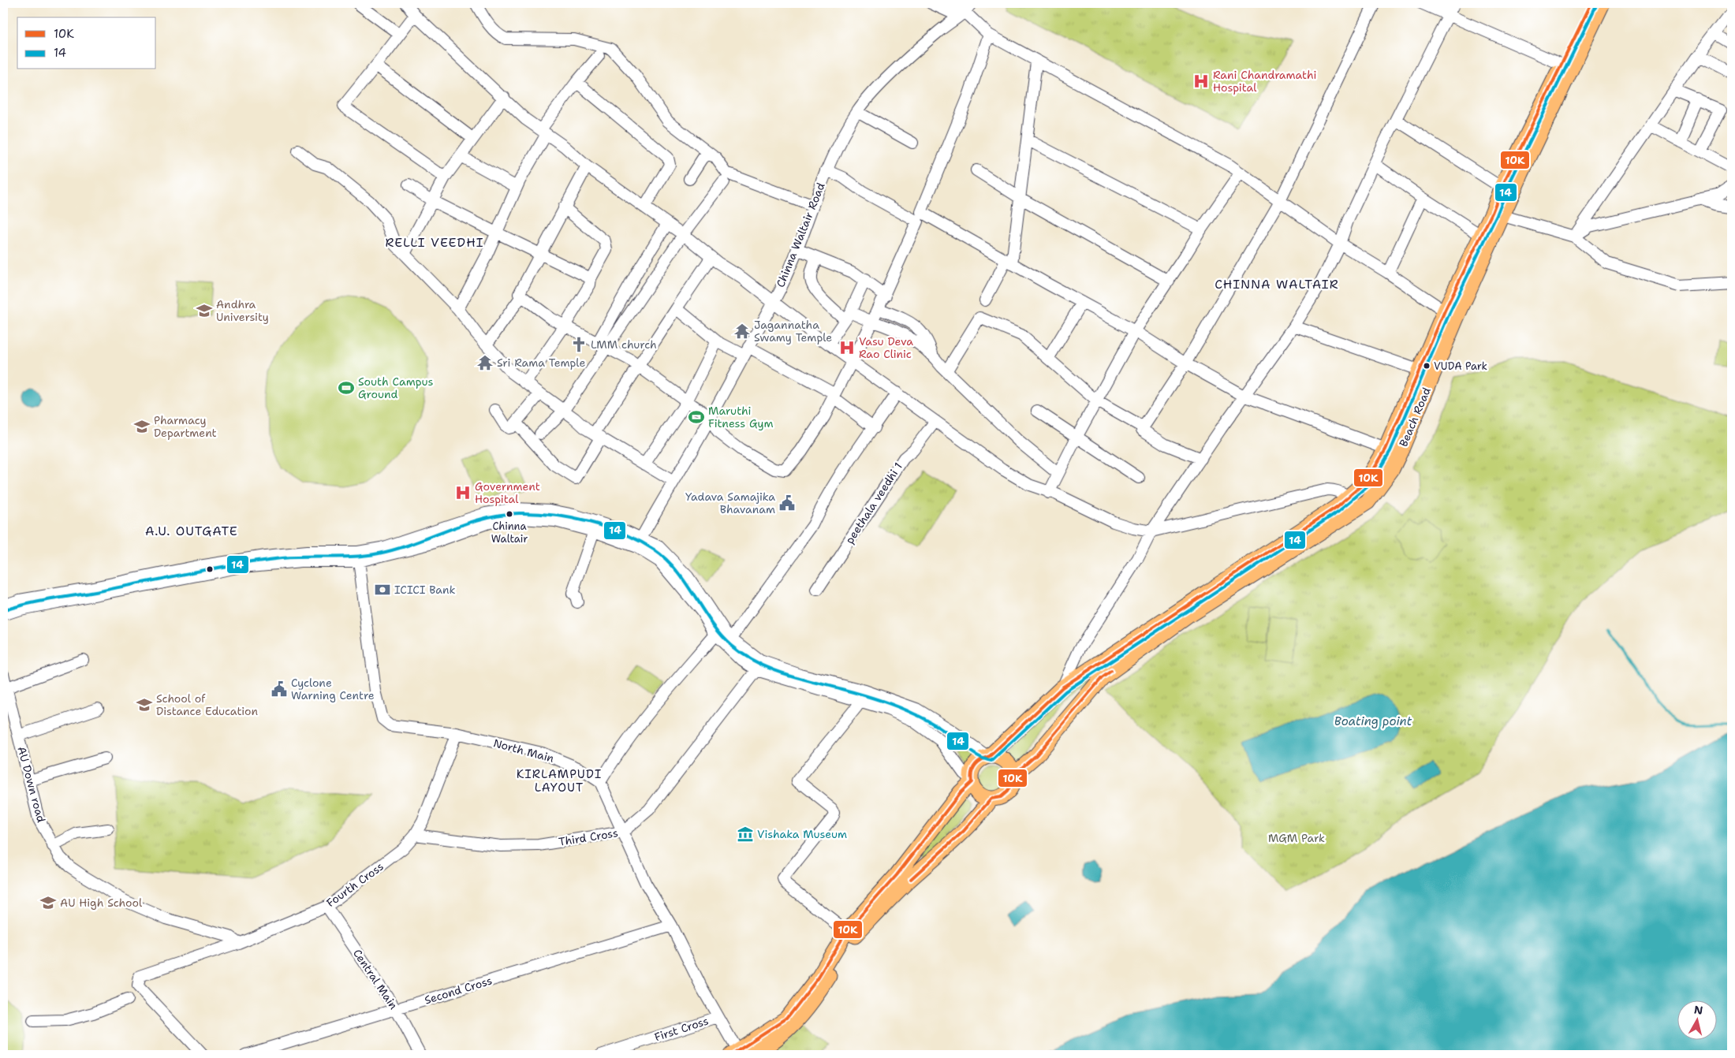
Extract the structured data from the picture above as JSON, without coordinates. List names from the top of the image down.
{
  "streets": {
    "main road": ["Beach Road"],
    "street": [
      "Chinna Waltair Road",
      "peethala veedhi 1",
      "North Main",
      "AU Down road",
      "Third Cross",
      "Fourth Cross",
      "Central Main",
      "Second Cross",
      "First Cross"
    ]
  },
  "crossings": [
    ["North Main", "Fourth Cross"],
    ["AU Down road", "Fourth Cross"],
    ["Third Cross", "Fourth Cross"],
    ["Fourth Cross", "Central Main"],
    ["Central Main", "Second Cross"]
  ],
  "districts": [
    "RELLI VEEDHI",
    "CHINNA WALTAIR",
    "A.U. OUTGATE",
    "KIRLAMPUDI LAYOUT"
  ],
  "water": ["Boating point"],
  "parks": ["MGM Park"],
  "places": {
    "hospital": ["Rani Chandramathi Hospital", "Vasu Deva Rao Clinic", "Government Hospital"],
    "school or university": [
      "Andhra University",
      "Pharmacy Department",
      "School of Distance Education",
      "AU High School"
    ],
    "temple": ["Jagannatha Swamy Temple", "Sri Rama Temple"],
    "church": ["LMM church"],
    "other": ["VUDA Park", "Chinna Waltair"],
    "sports": ["South Campus Ground", "Maruthi Fitness Gym"],
    "public building": ["Yadava Samajika Bhavanam", "Cyclone Warning Centre"],
    "bank": ["ICICI Bank"],
    "museum": ["Vishaka Museum"]
  },
  "lines": ["transit line 10K", "transit line 14"],
  "legend": ["10K", "14"],
  "north": "top"
}
